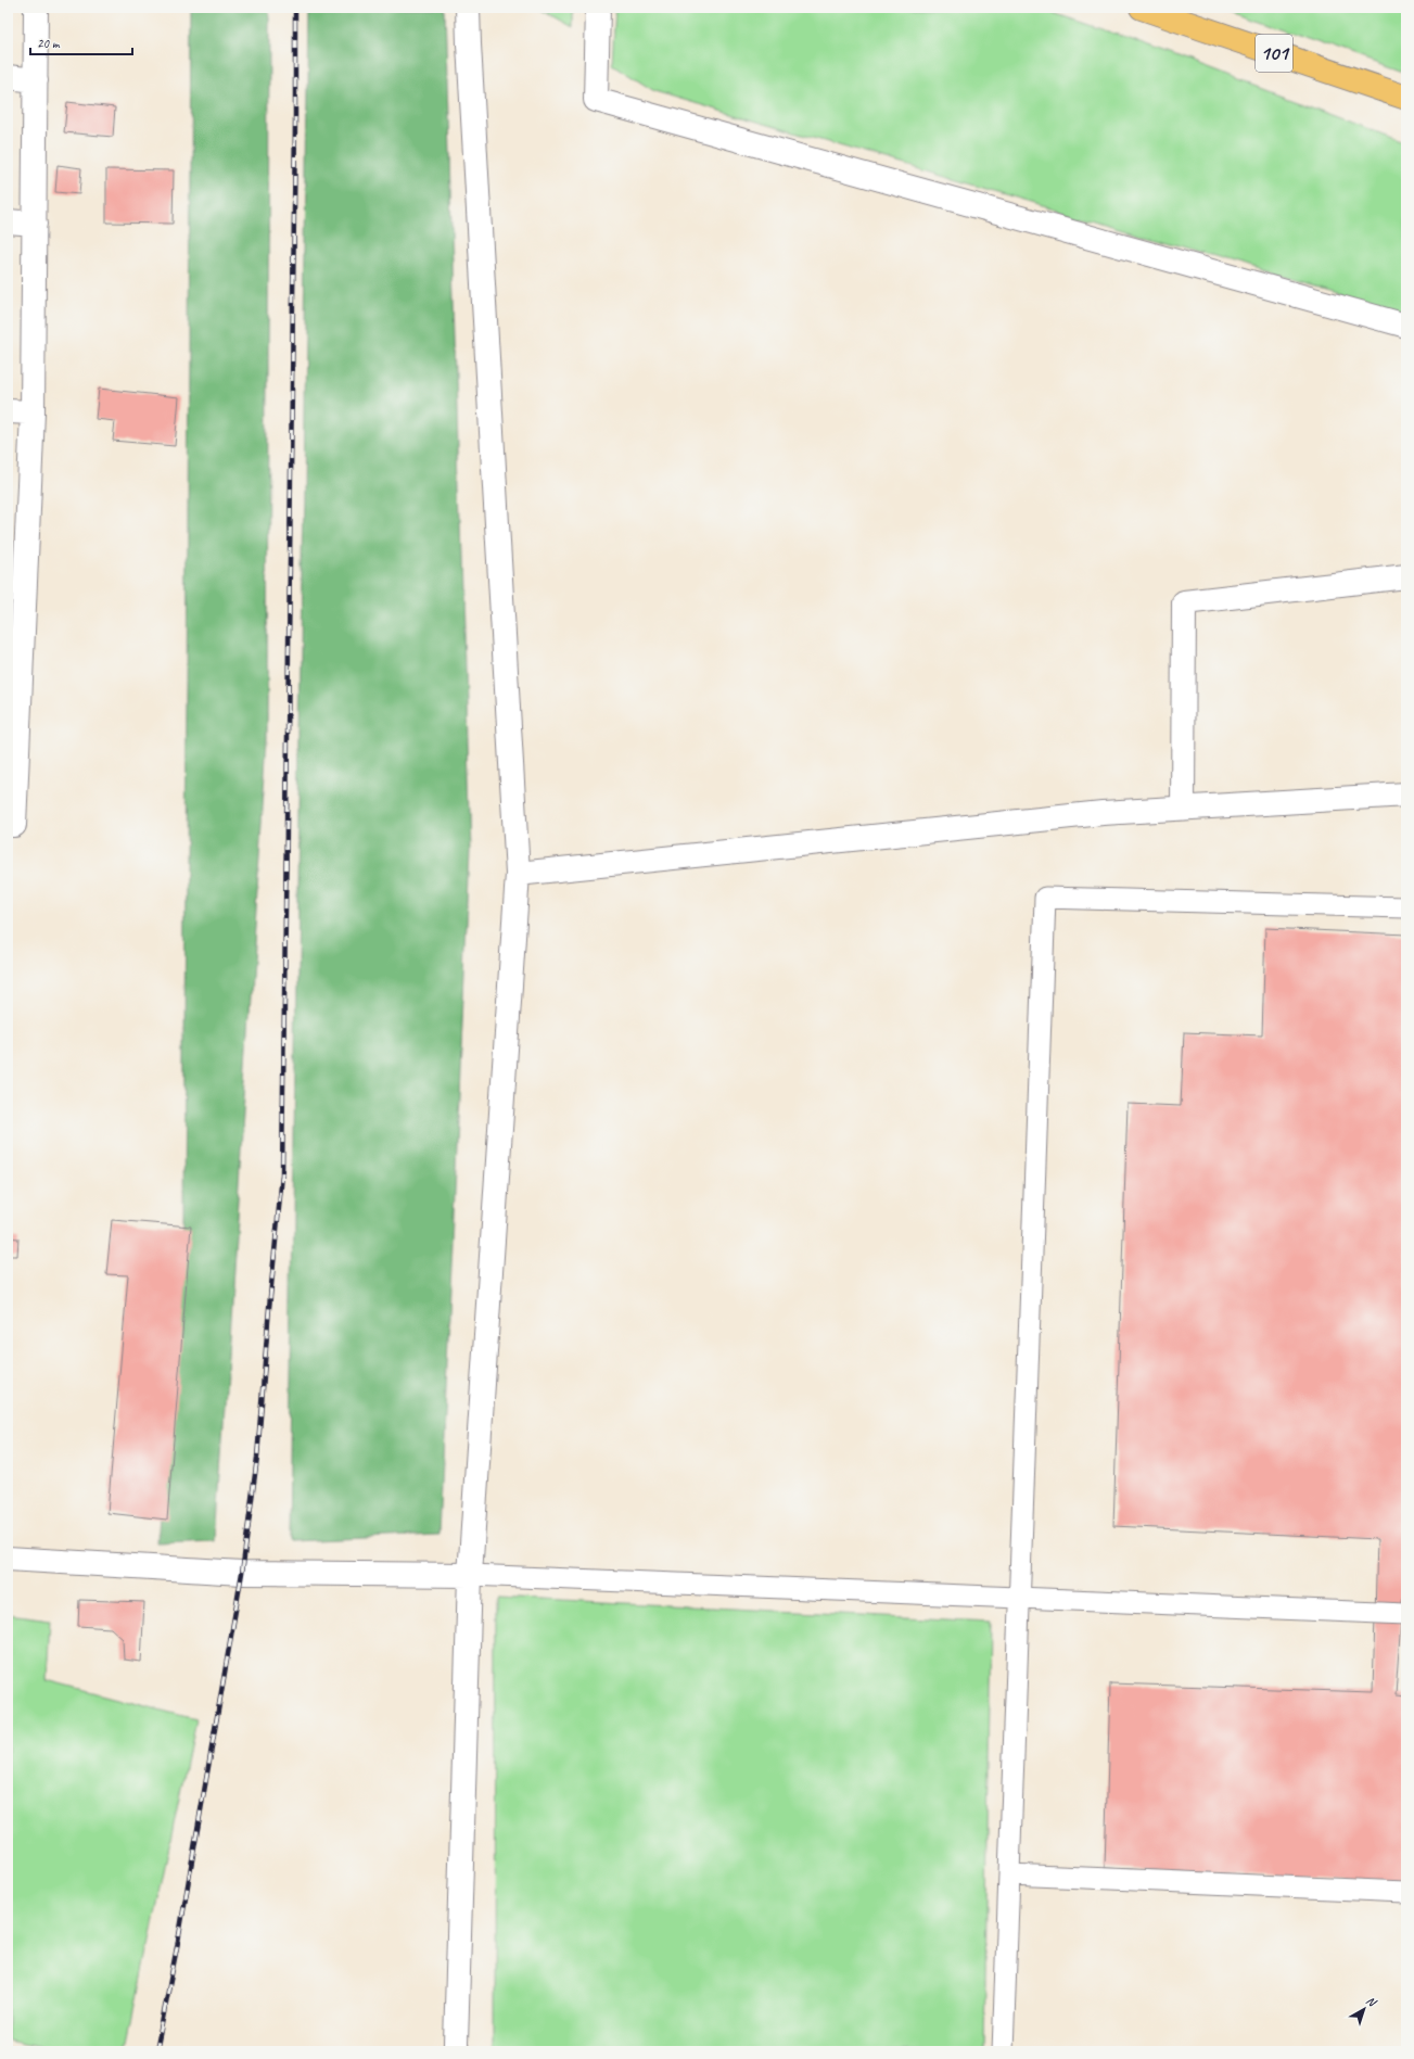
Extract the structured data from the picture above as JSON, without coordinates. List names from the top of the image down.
{
  "streets": {
    "highway": ["101"]
  },
  "scale_bar": "20 m",
  "north": "top right"
}
